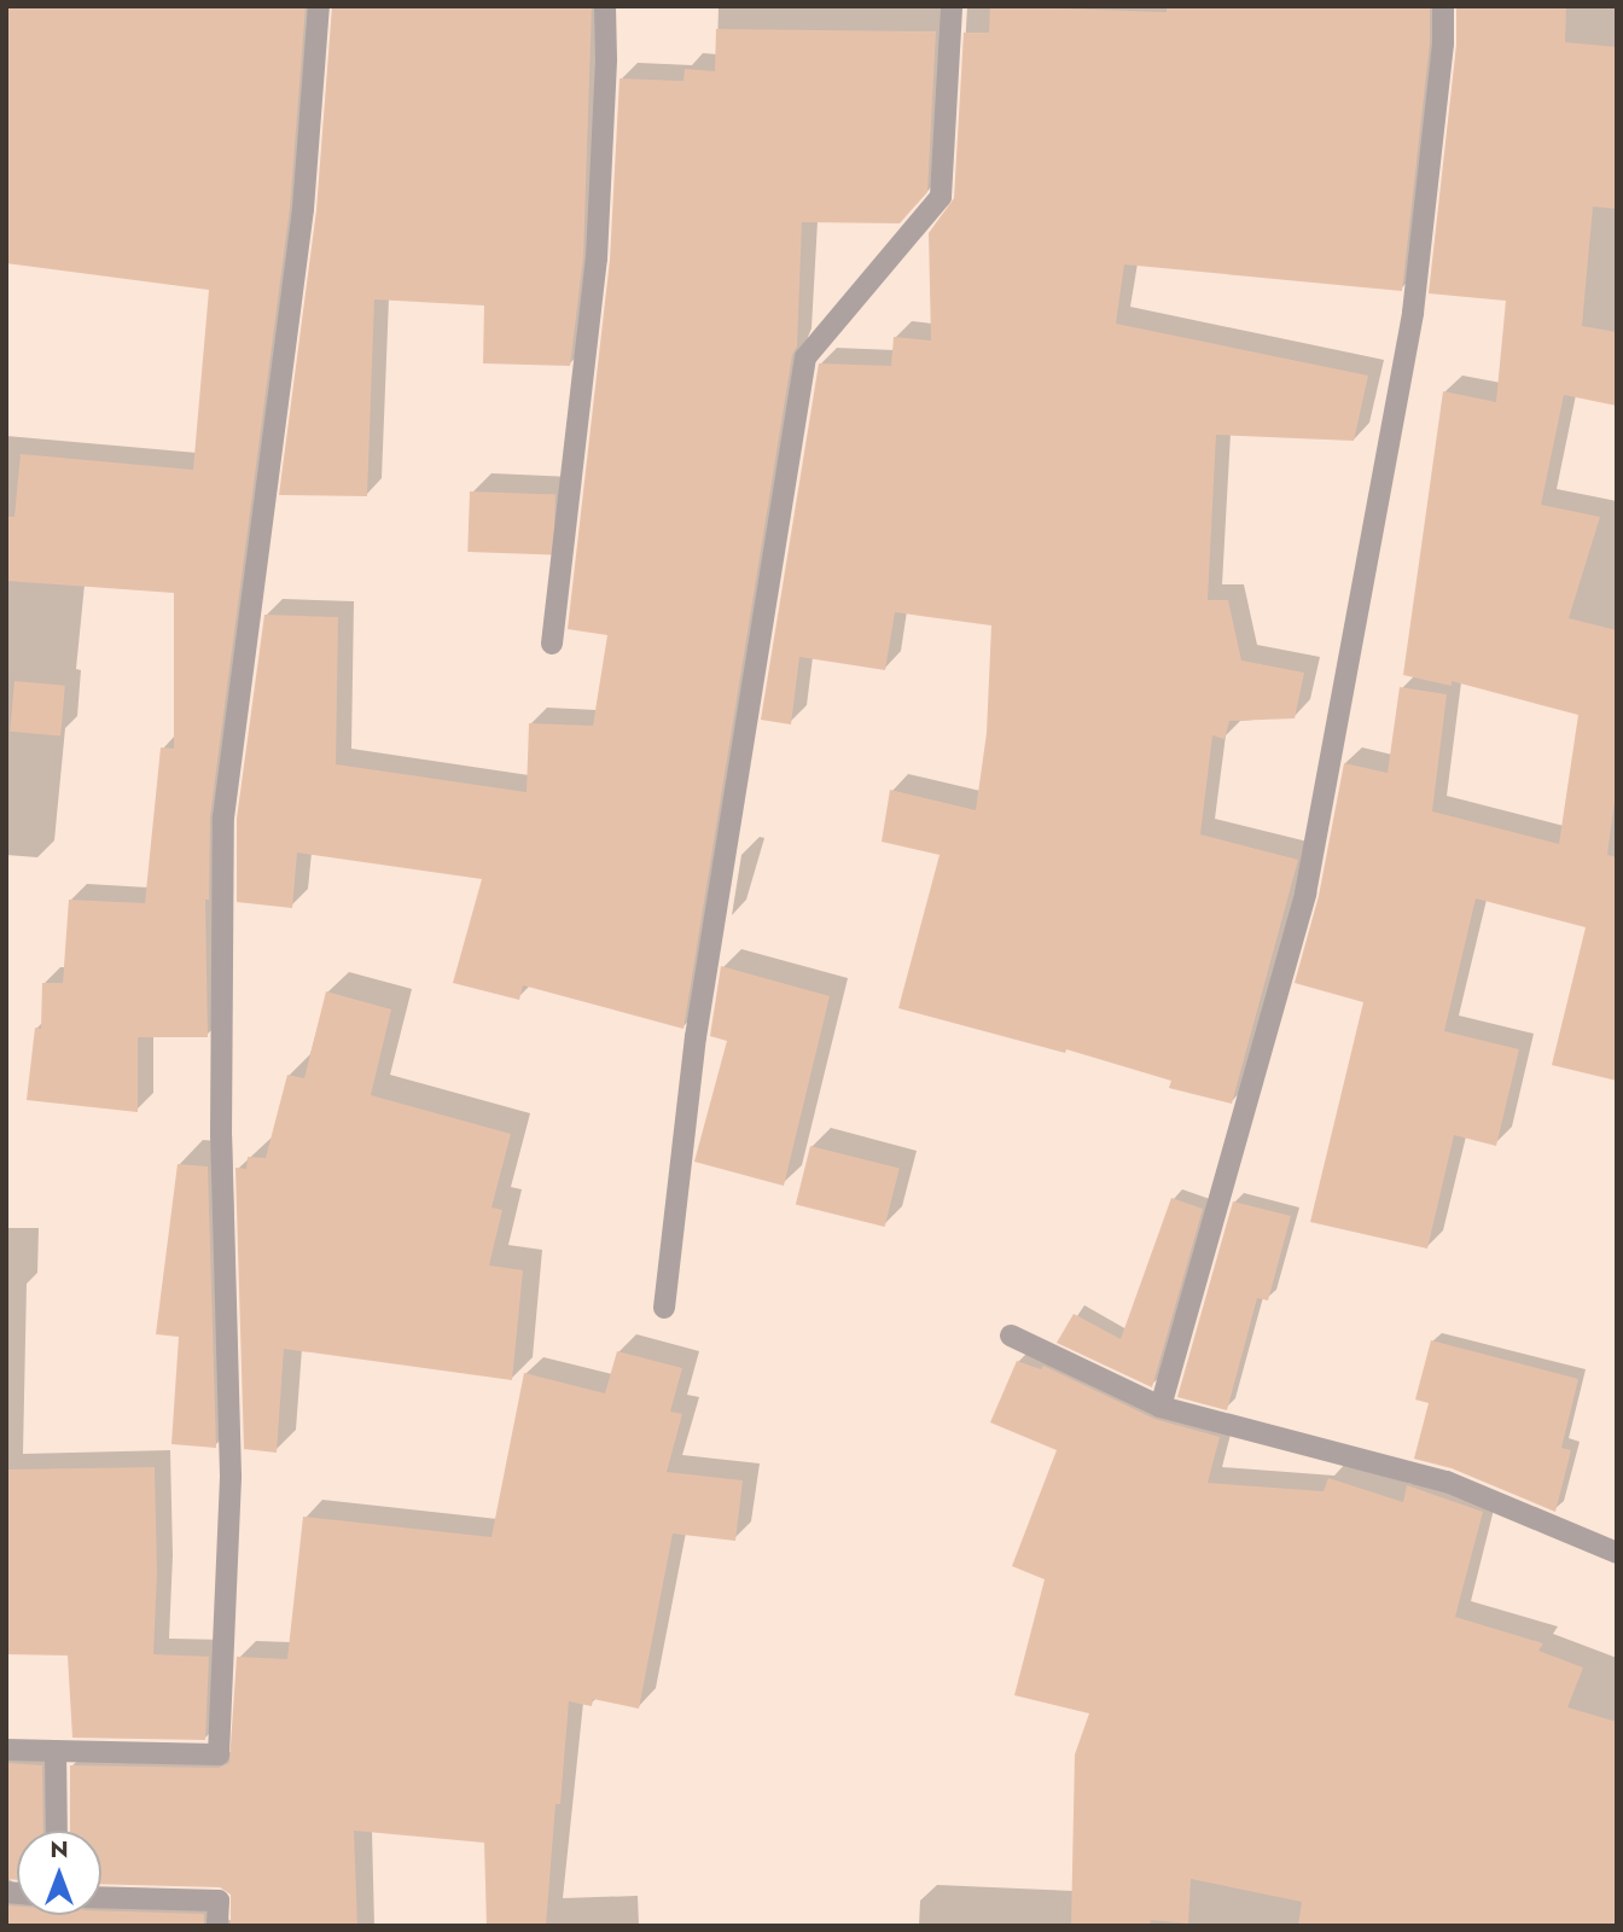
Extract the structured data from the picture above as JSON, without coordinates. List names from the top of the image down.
{
  "north": "top"
}
